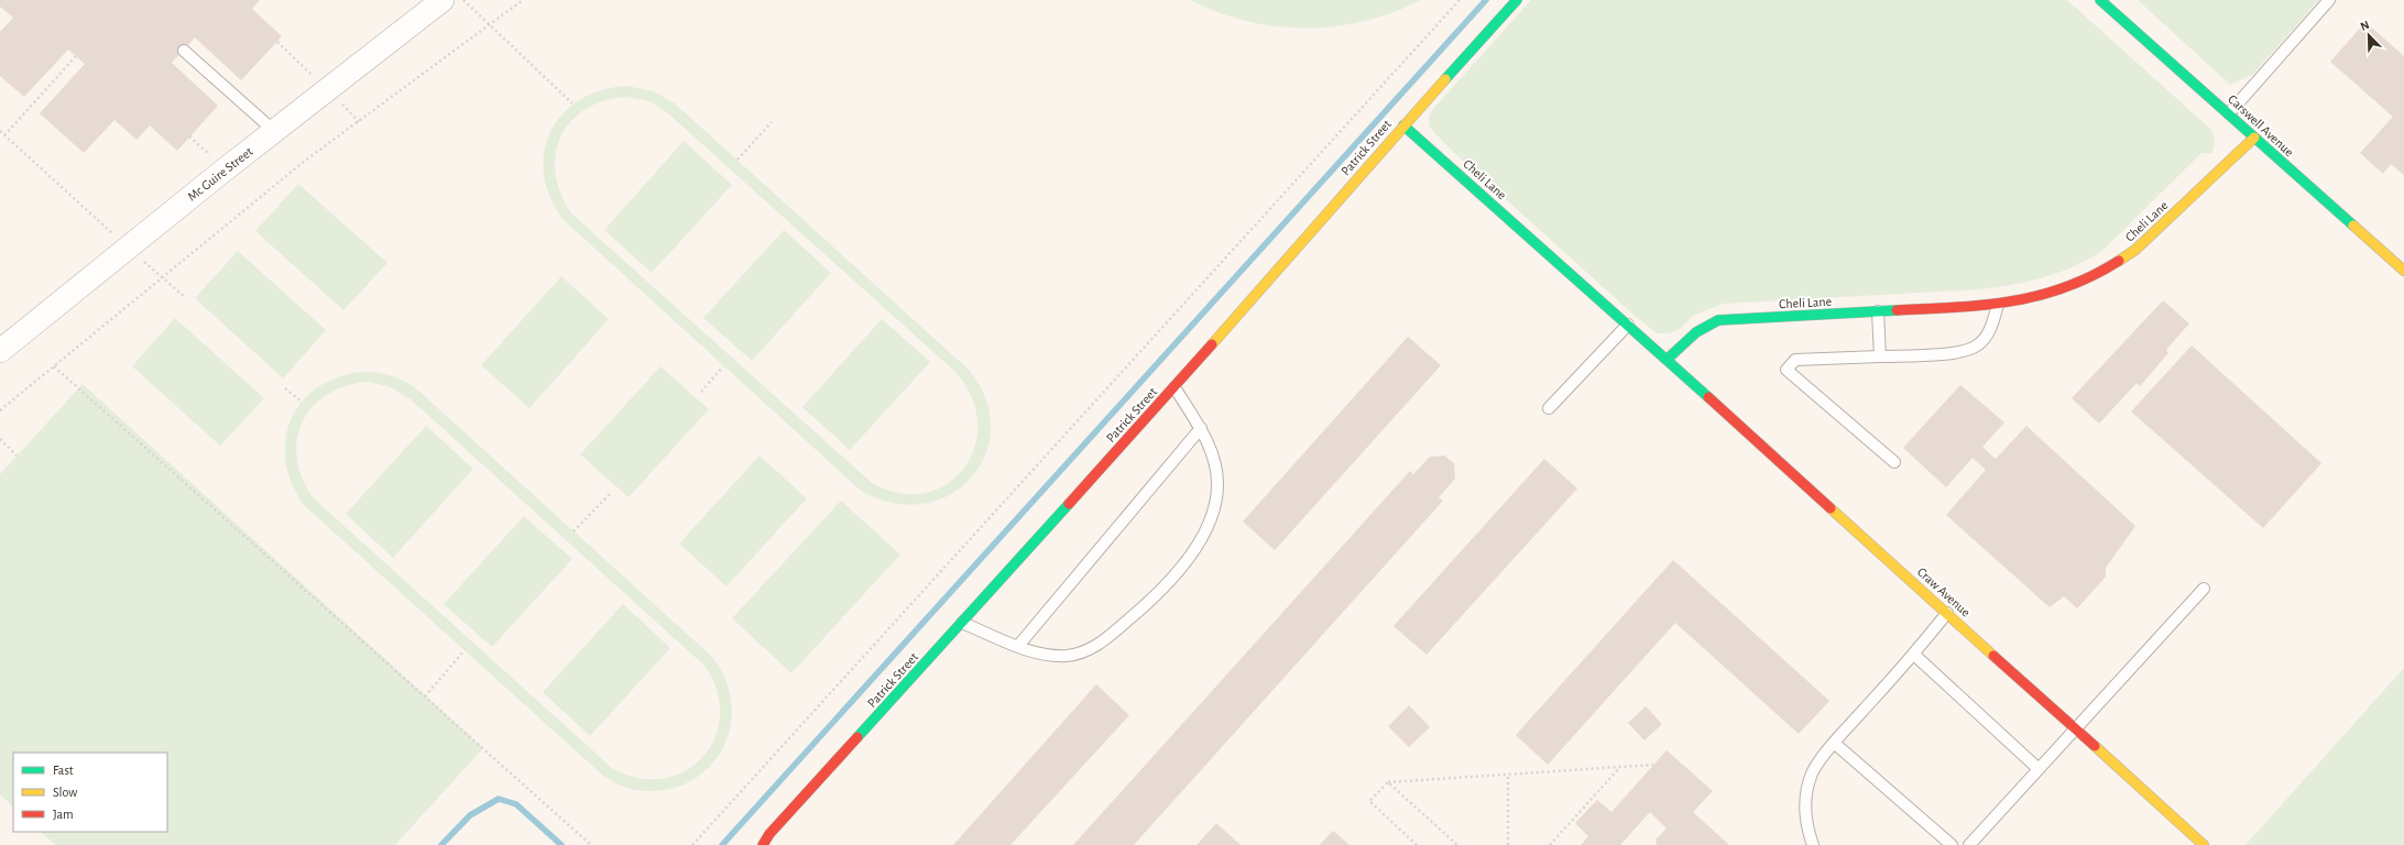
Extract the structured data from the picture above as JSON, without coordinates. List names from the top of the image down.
{
  "streets": {
    "street": [
      "Carswell Avenue",
      "Patrick Street",
      "Mc Guire Street",
      "Cheli Lane",
      "Craw Avenue"
    ]
  },
  "crossings": [
    ["Carswell Avenue", "Cheli Lane"],
    ["Patrick Street", "Cheli Lane"],
    ["Cheli Lane", "Craw Avenue"]
  ],
  "legend": ["Fast", "Slow", "Jam"],
  "north": "top left"
}
